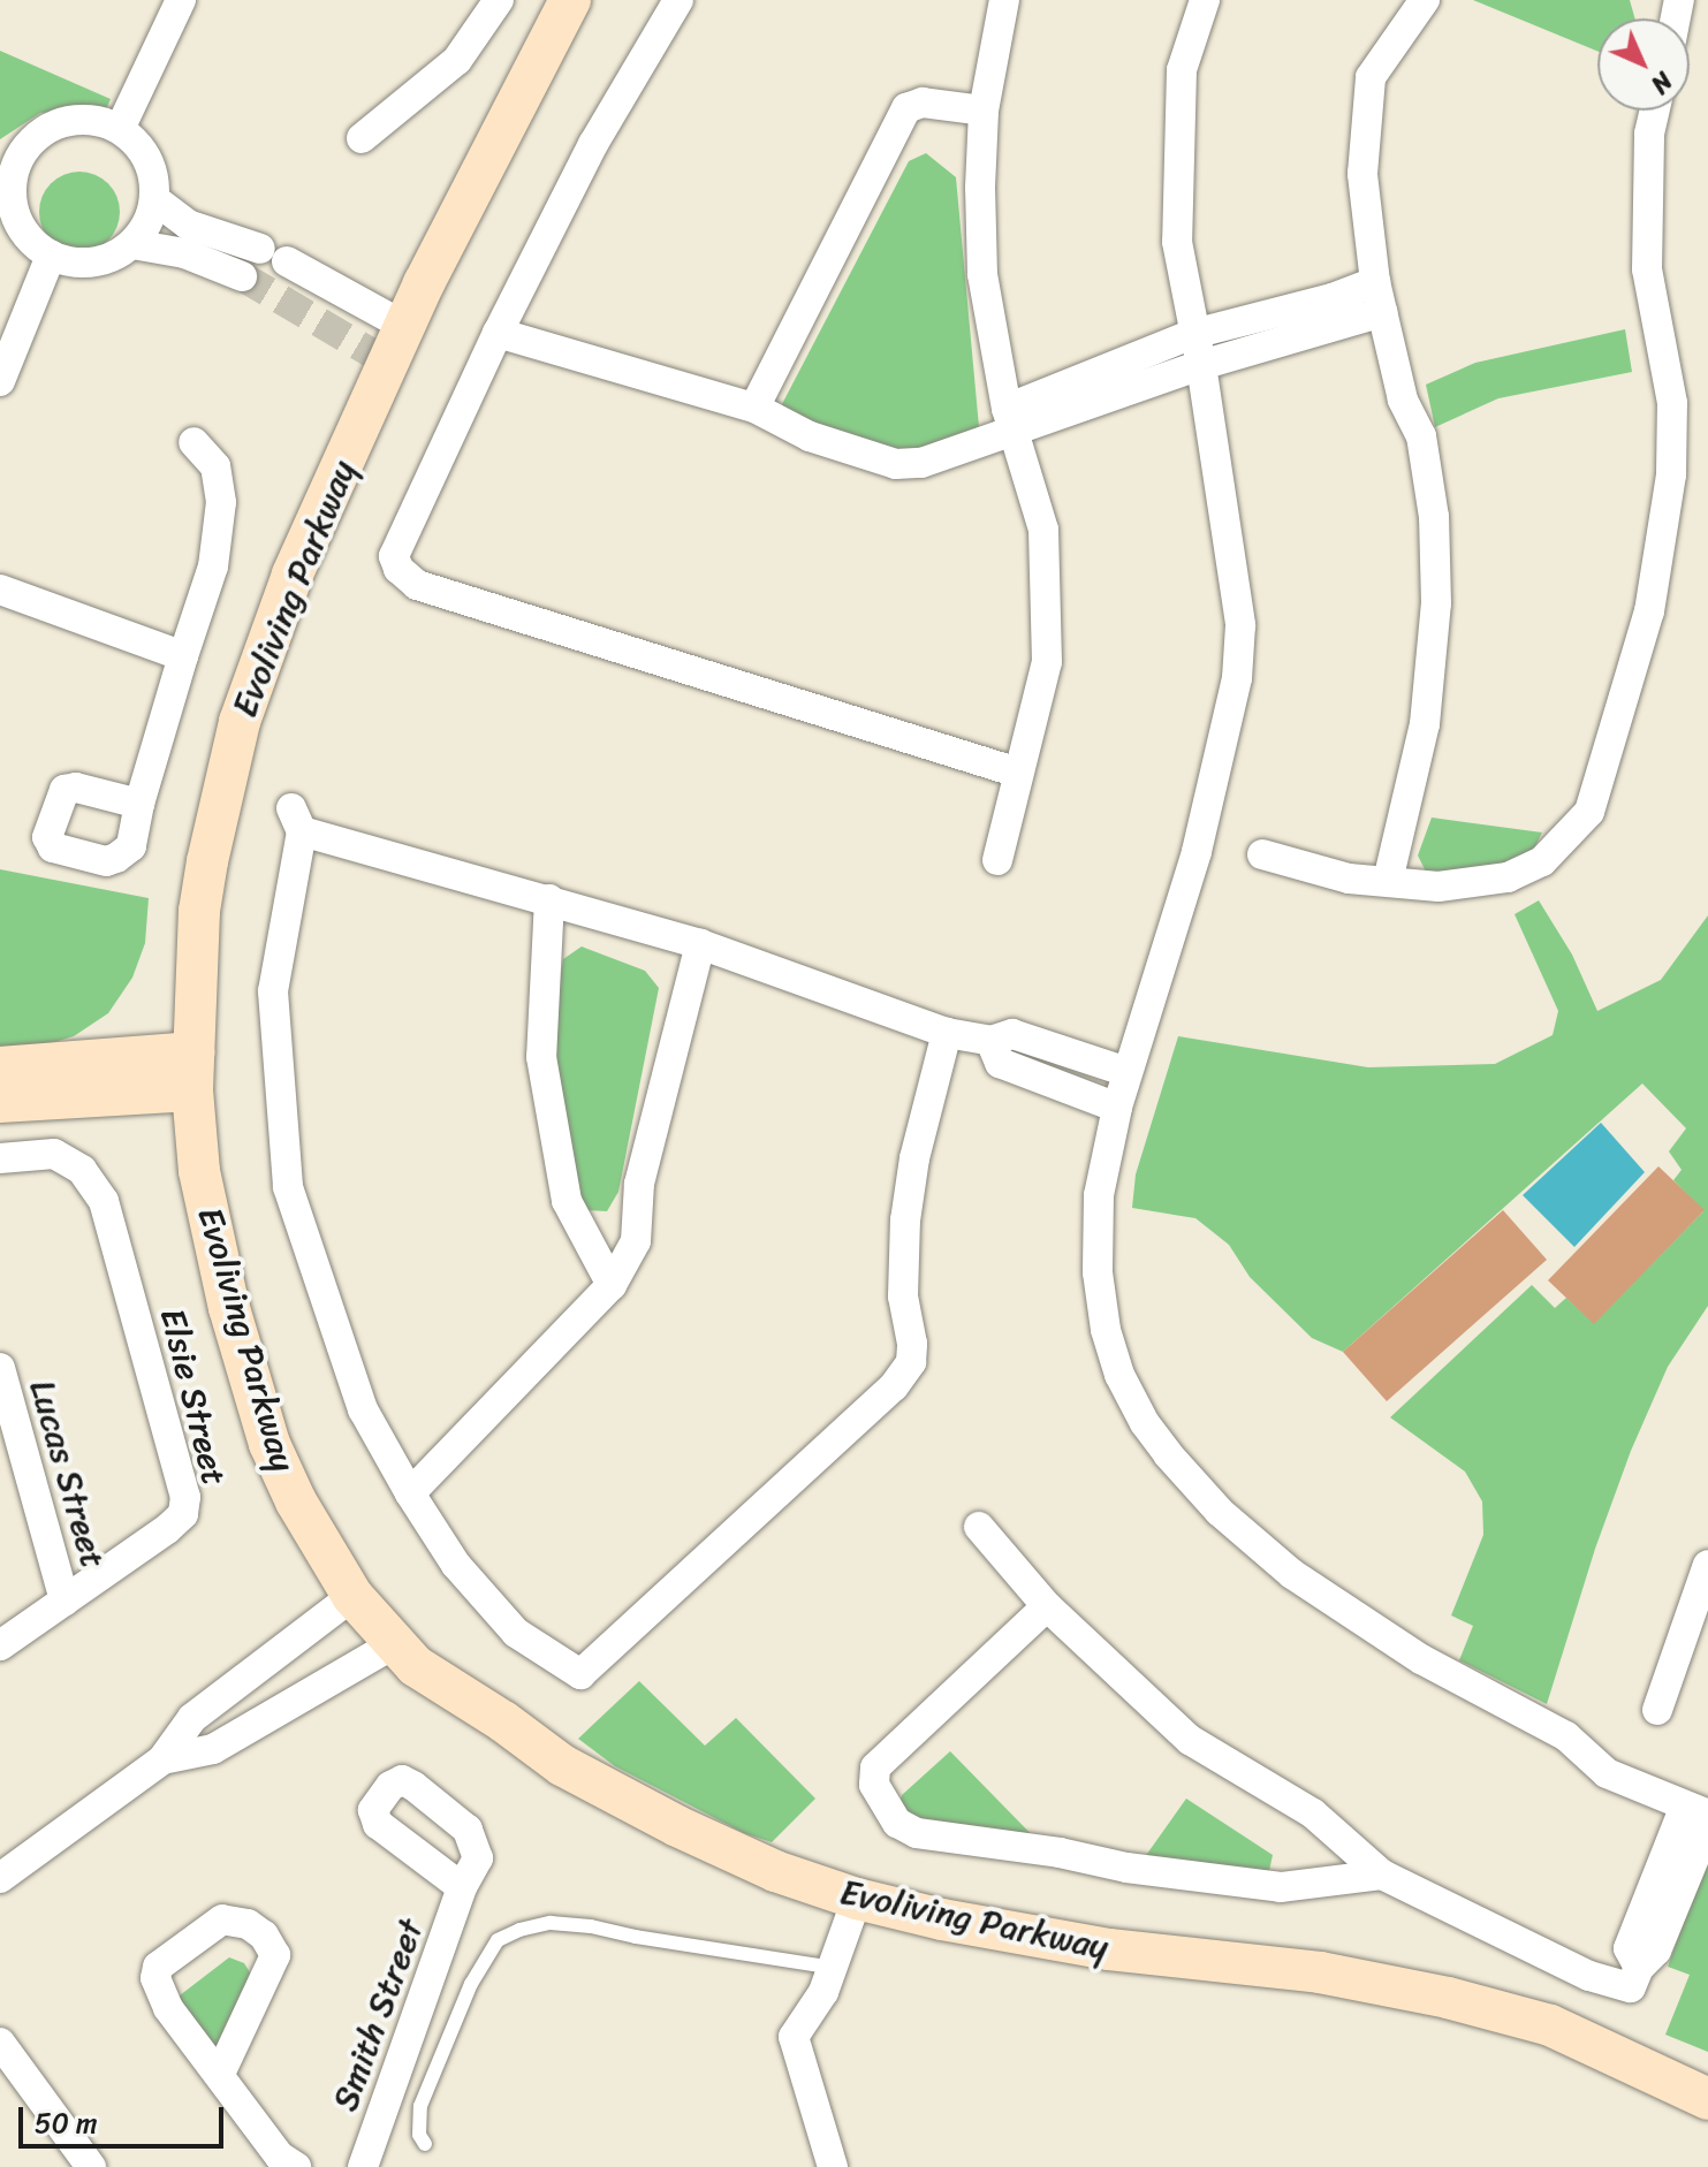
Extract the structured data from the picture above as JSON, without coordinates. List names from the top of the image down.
{
  "streets": {
    "street": [
      "Evoliving Parkway",
      "Elsie Street",
      "Lucas Street",
      "Smith Street"
    ]
  },
  "crossings": [
    ["Elsie Street", "Lucas Street"]
  ],
  "scale_bar": "50 m",
  "north": "bottom right"
}
